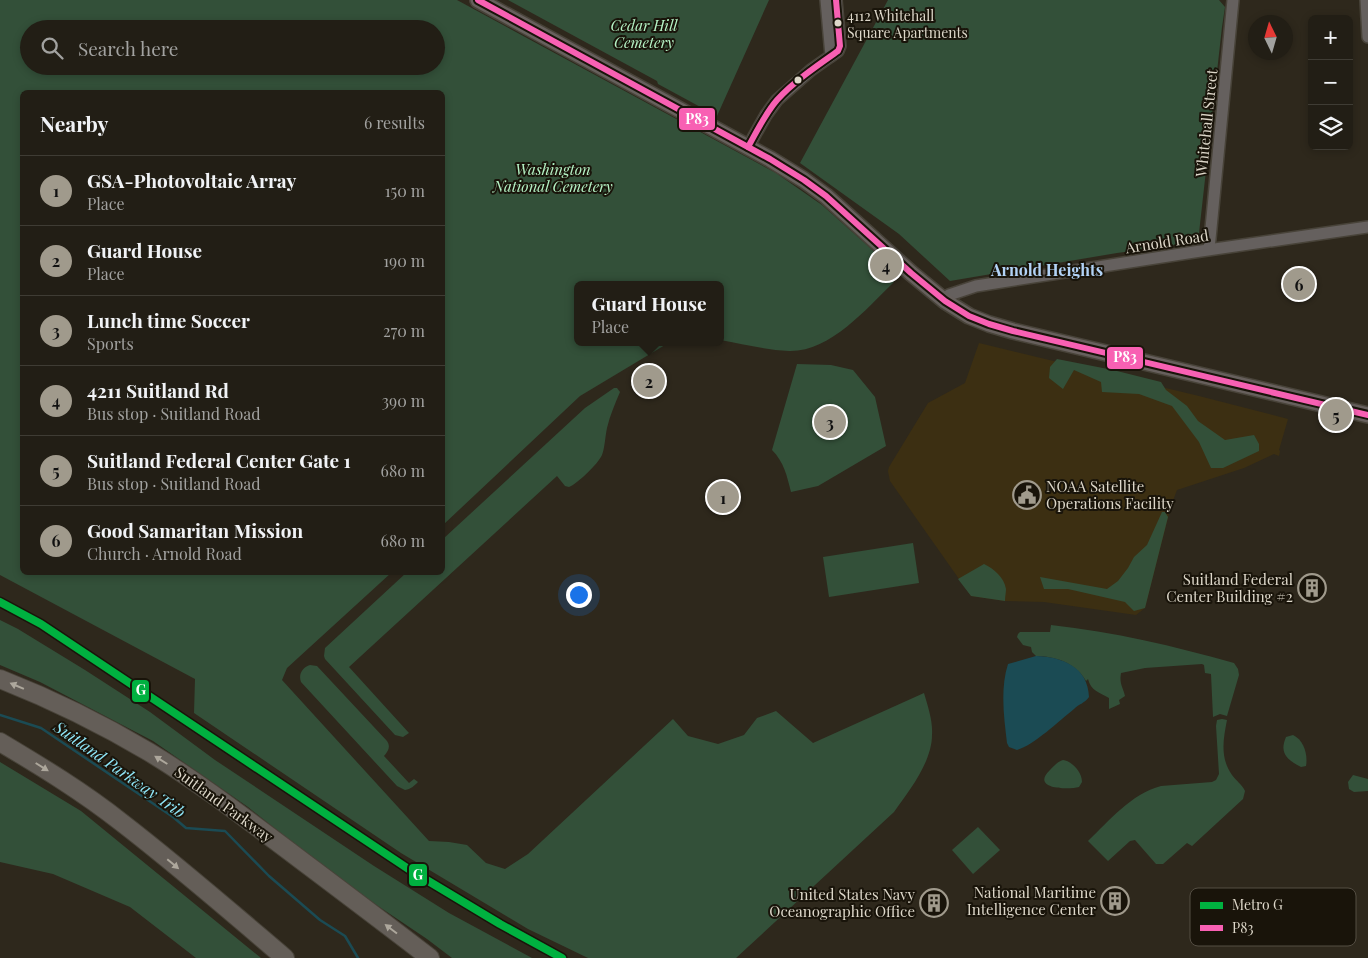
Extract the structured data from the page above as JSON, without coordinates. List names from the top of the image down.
{
  "streets": {
    "highway": ["Suitland Parkway"],
    "street": ["Whitehall Street", "Arnold Road"]
  },
  "crossings": [
    ["Whitehall Street", "Arnold Road"]
  ],
  "districts": ["Arnold Heights"],
  "water": ["Suitland Parkway Trib"],
  "parks": ["Cedar Hill Cemetery", "Washington National Cemetery"],
  "places": {
    "other": ["4112 Whitehall Square Apartments"],
    "public building": ["NOAA Satellite Operations Facility"],
    "building": ["Suitland Federal Center Building #2", "National Maritime Intelligence Center", "United States Navy Oceanographic Office"]
  },
  "lines": ["transit line P83", "metro line G"],
  "legend": ["Metro G", "P83"],
  "north": "top",
  "page": {
    "map_buttons": ["+", "−"],
    "search": "Search here",
    "heading": ["Nearby", "6 results"],
    "list": [
      {
        "mark": "1",
        "name": "GSA-Photovoltaic Array",
        "note": "Place",
        "value": "150 m"
      },
      {
        "mark": "2",
        "name": "Guard House",
        "note": "Place",
        "value": "190 m"
      },
      {
        "mark": "3",
        "name": "Lunch time Soccer",
        "note": "Sports",
        "value": "270 m"
      },
      {
        "mark": "4",
        "name": "4211 Suitland Rd",
        "note": "Bus stop · Suitland Road",
        "value": "390 m"
      },
      {
        "mark": "5",
        "name": "Suitland Federal Center Gate 1",
        "note": "Bus stop · Suitland Road",
        "value": "680 m"
      },
      {
        "mark": "6",
        "name": "Good Samaritan Mission",
        "note": "Church · Arnold Road",
        "value": "680 m"
      }
    ],
    "pins": [
      "4",
      "6",
      "2",
      "5",
      "3",
      "1"
    ],
    "popup": ["Guard House", "Place"]
  }
}
